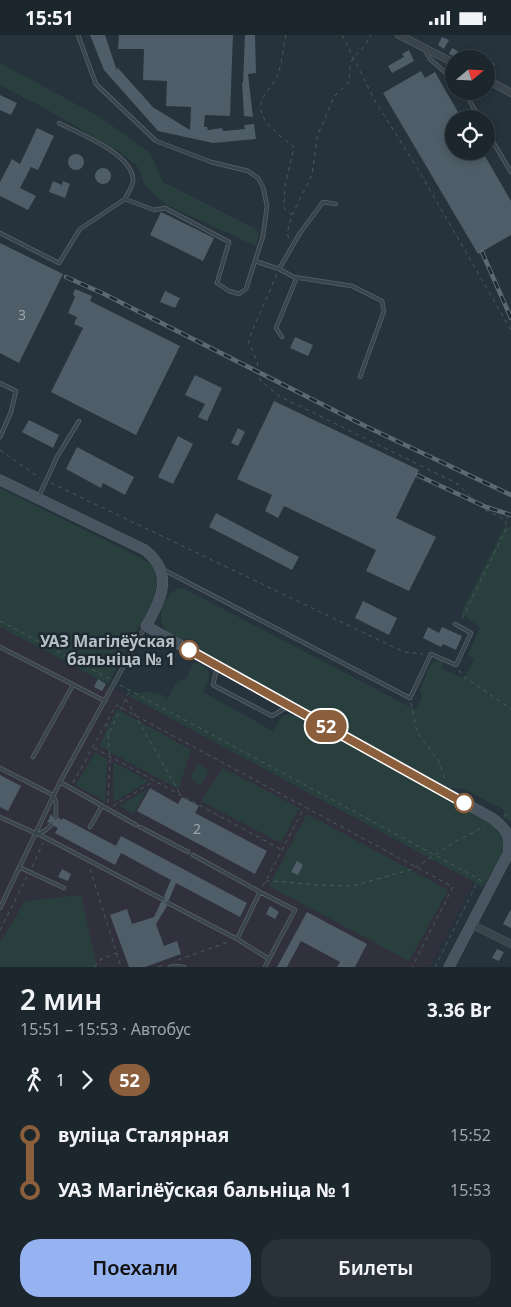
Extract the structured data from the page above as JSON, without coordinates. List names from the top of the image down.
{
  "places": ["УАЗ Магілёўская бальніца № 1"],
  "lines": ["bus line 52"],
  "house_numbers": ["3", "2"],
  "north": "right",
  "page": {
    "status": "15:51",
    "on_map": "52",
    "heading": ["2 мин", "15:51 – 15:53 · Автобус", "3.36 Br"],
    "legs": ["1", "52"],
    "list": [
      {
        "name": "вуліца Сталярная",
        "value": "15:52"
      },
      {
        "name": "УАЗ Магілёўская бальніца № 1",
        "value": "15:53"
      }
    ],
    "buttons": ["Поехали", "Билеты"]
  }
}
